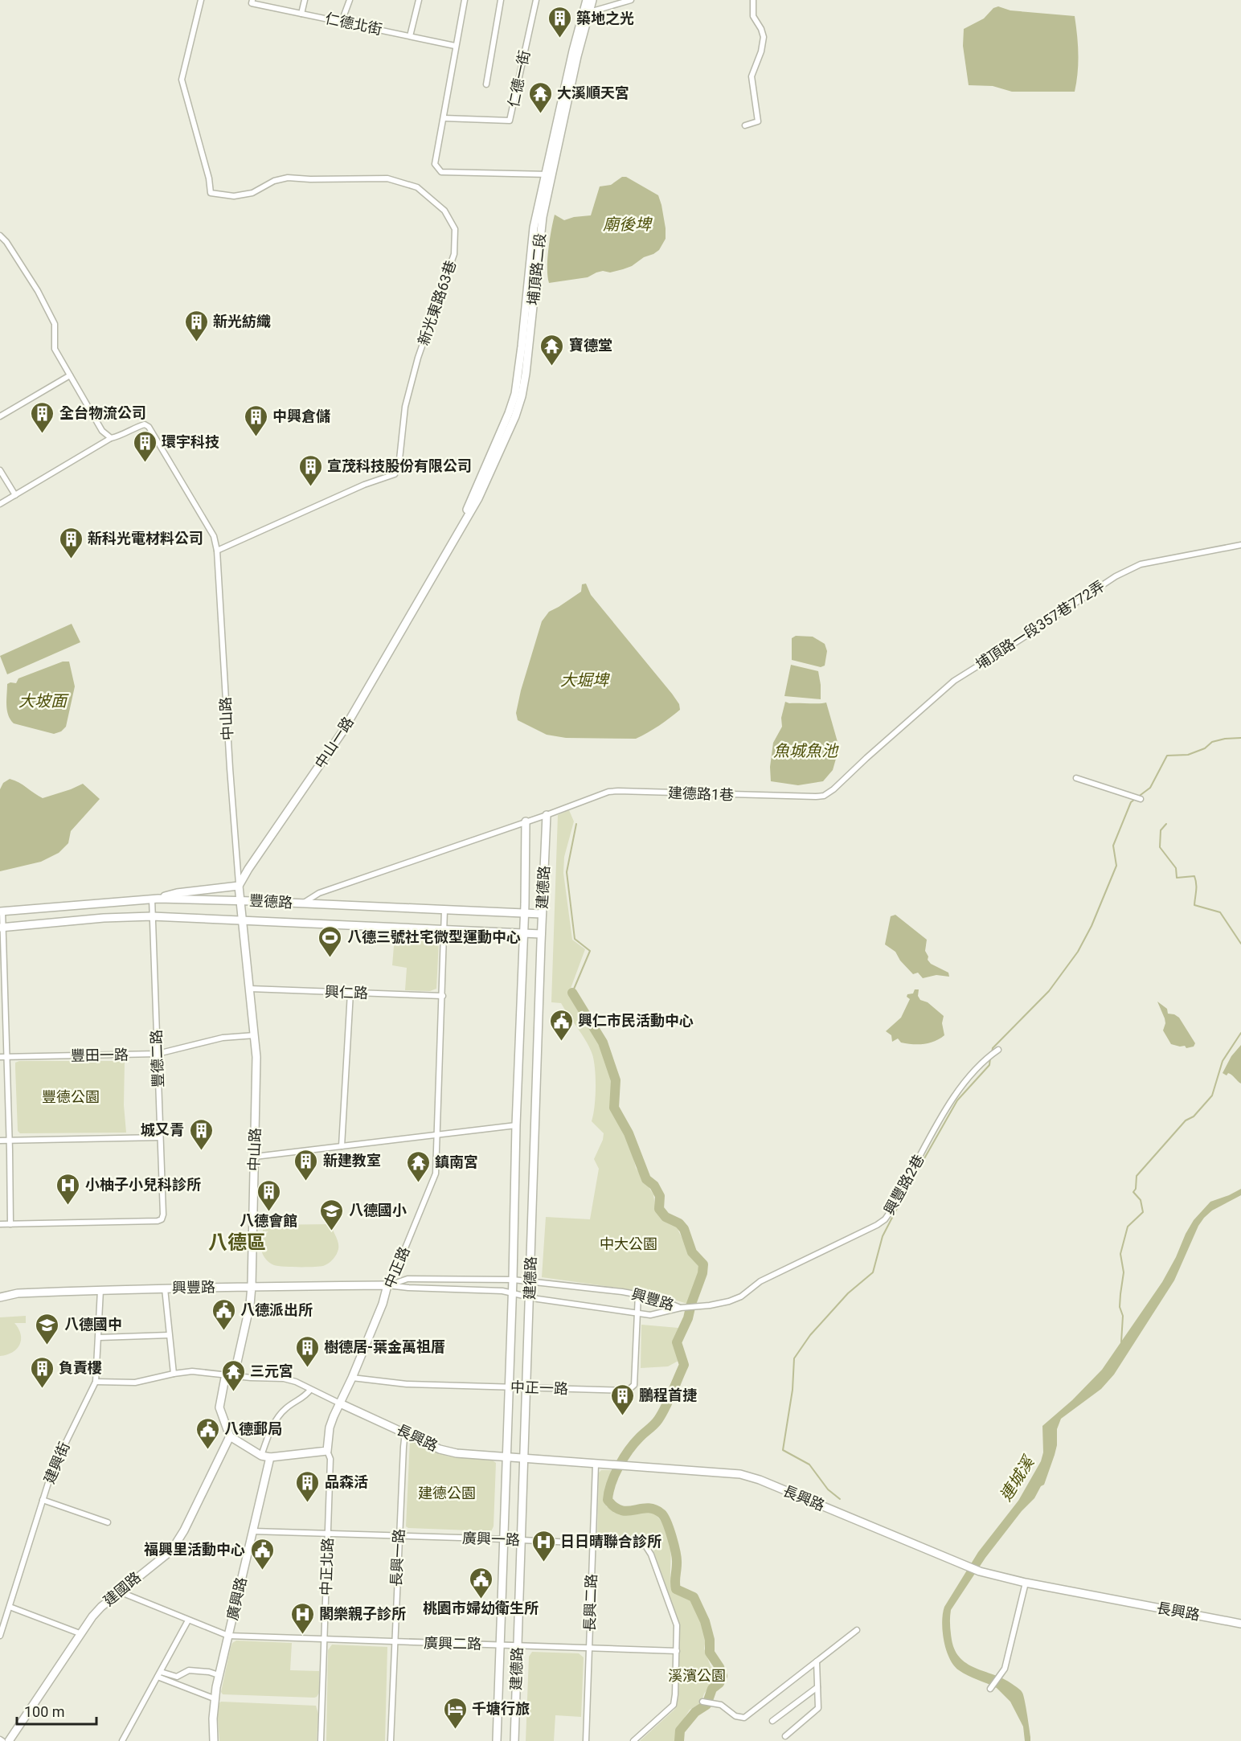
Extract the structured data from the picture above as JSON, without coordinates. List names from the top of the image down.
{
  "streets": {
    "main road": [
      "埔頂路二段",
      "中山路",
      "中山一路",
      "建德路",
      "豐德路",
      "中正路",
      "興豐路",
      "長興路",
      "建國路",
      "廣興路"
    ],
    "street": [
      "仁德北街",
      "仁德一街",
      "新光東路63巷",
      "埔頂路一段357巷772弄",
      "建德路1巷",
      "興仁路",
      "豐田一路",
      "豐德二路",
      "興豐路2巷",
      "中正一路",
      "建興街",
      "廣興一路",
      "長興一路",
      "中正北路",
      "長興二路",
      "廣興二路"
    ]
  },
  "crossings": [
    ["埔頂路二段", "中山一路"],
    ["新光東路63巷", "中山路"],
    ["埔頂路一段357巷772弄", "建德路1巷"],
    ["中山路", "中山一路"],
    ["中山路", "豐德路"],
    ["中山路", "興仁路"],
    ["中山路", "豐田一路"],
    ["中山路", "興豐路"],
    ["中山路", "長興路"],
    ["建德路1巷", "建德路"],
    ["建德路1巷", "豐德路"],
    ["建德路", "豐德路"],
    ["建德路", "興豐路"],
    ["建德路", "中正一路"],
    ["建德路", "長興路"],
    ["建德路", "廣興一路"],
    ["建德路", "廣興二路"],
    ["豐德路", "豐德二路"],
    ["豐德路", "中正路"],
    ["興仁路", "中正路"],
    ["豐田一路", "豐德二路"],
    ["興豐路2巷", "興豐路"],
    ["中正路", "興豐路"],
    ["中正路", "中正一路"],
    ["中正路", "長興路"],
    ["中正路", "中正北路"],
    ["興豐路", "中正一路"],
    ["興豐路", "建興街"],
    ["長興路", "建興街"],
    ["長興路", "長興一路"],
    ["長興路", "長興二路"],
    ["廣興一路", "長興一路"],
    ["廣興一路", "中正北路"],
    ["廣興一路", "廣興路"],
    ["廣興一路", "長興二路"],
    ["廣興一路", "廣興二路"],
    ["長興一路", "廣興二路"],
    ["中正北路", "廣興二路"],
    ["建國路", "廣興二路"],
    ["廣興路", "廣興二路"],
    ["長興二路", "廣興二路"]
  ],
  "districts": ["八德區"],
  "water": [
    "廟後埤",
    "大堀埤",
    "大坡面",
    "魚城魚池",
    "連城溪"
  ],
  "parks": [
    "豐德公園",
    "中大公園",
    "建德公園",
    "溪濱公園"
  ],
  "places": {
    "building": [
      "築地之光",
      "新光紡織",
      "全台物流公司",
      "中興倉儲",
      "環宇科技",
      "宣茂科技股份有限公司",
      "新科光電材料公司",
      "城又青",
      "新建教室",
      "八德會館",
      "樹德居-葉金萬祖厝",
      "負責樓",
      "鵬程首捷",
      "品森活"
    ],
    "temple": [
      "大溪順天宮",
      "寶德堂",
      "鎮南宮",
      "三元宮"
    ],
    "sports": ["八德三號社宅微型運動中心"],
    "public building": [
      "興仁市民活動中心",
      "八德派出所",
      "八德郵局",
      "福興里活動中心",
      "桃園市婦幼衛生所"
    ],
    "hospital": ["小柚子小兒科診所", "日日晴聯合診所", "閣樂親子診所"],
    "school or university": ["八德國小", "八德國中"],
    "hotel": ["千塘行旅"]
  },
  "scale_bar": "100 m"
}
